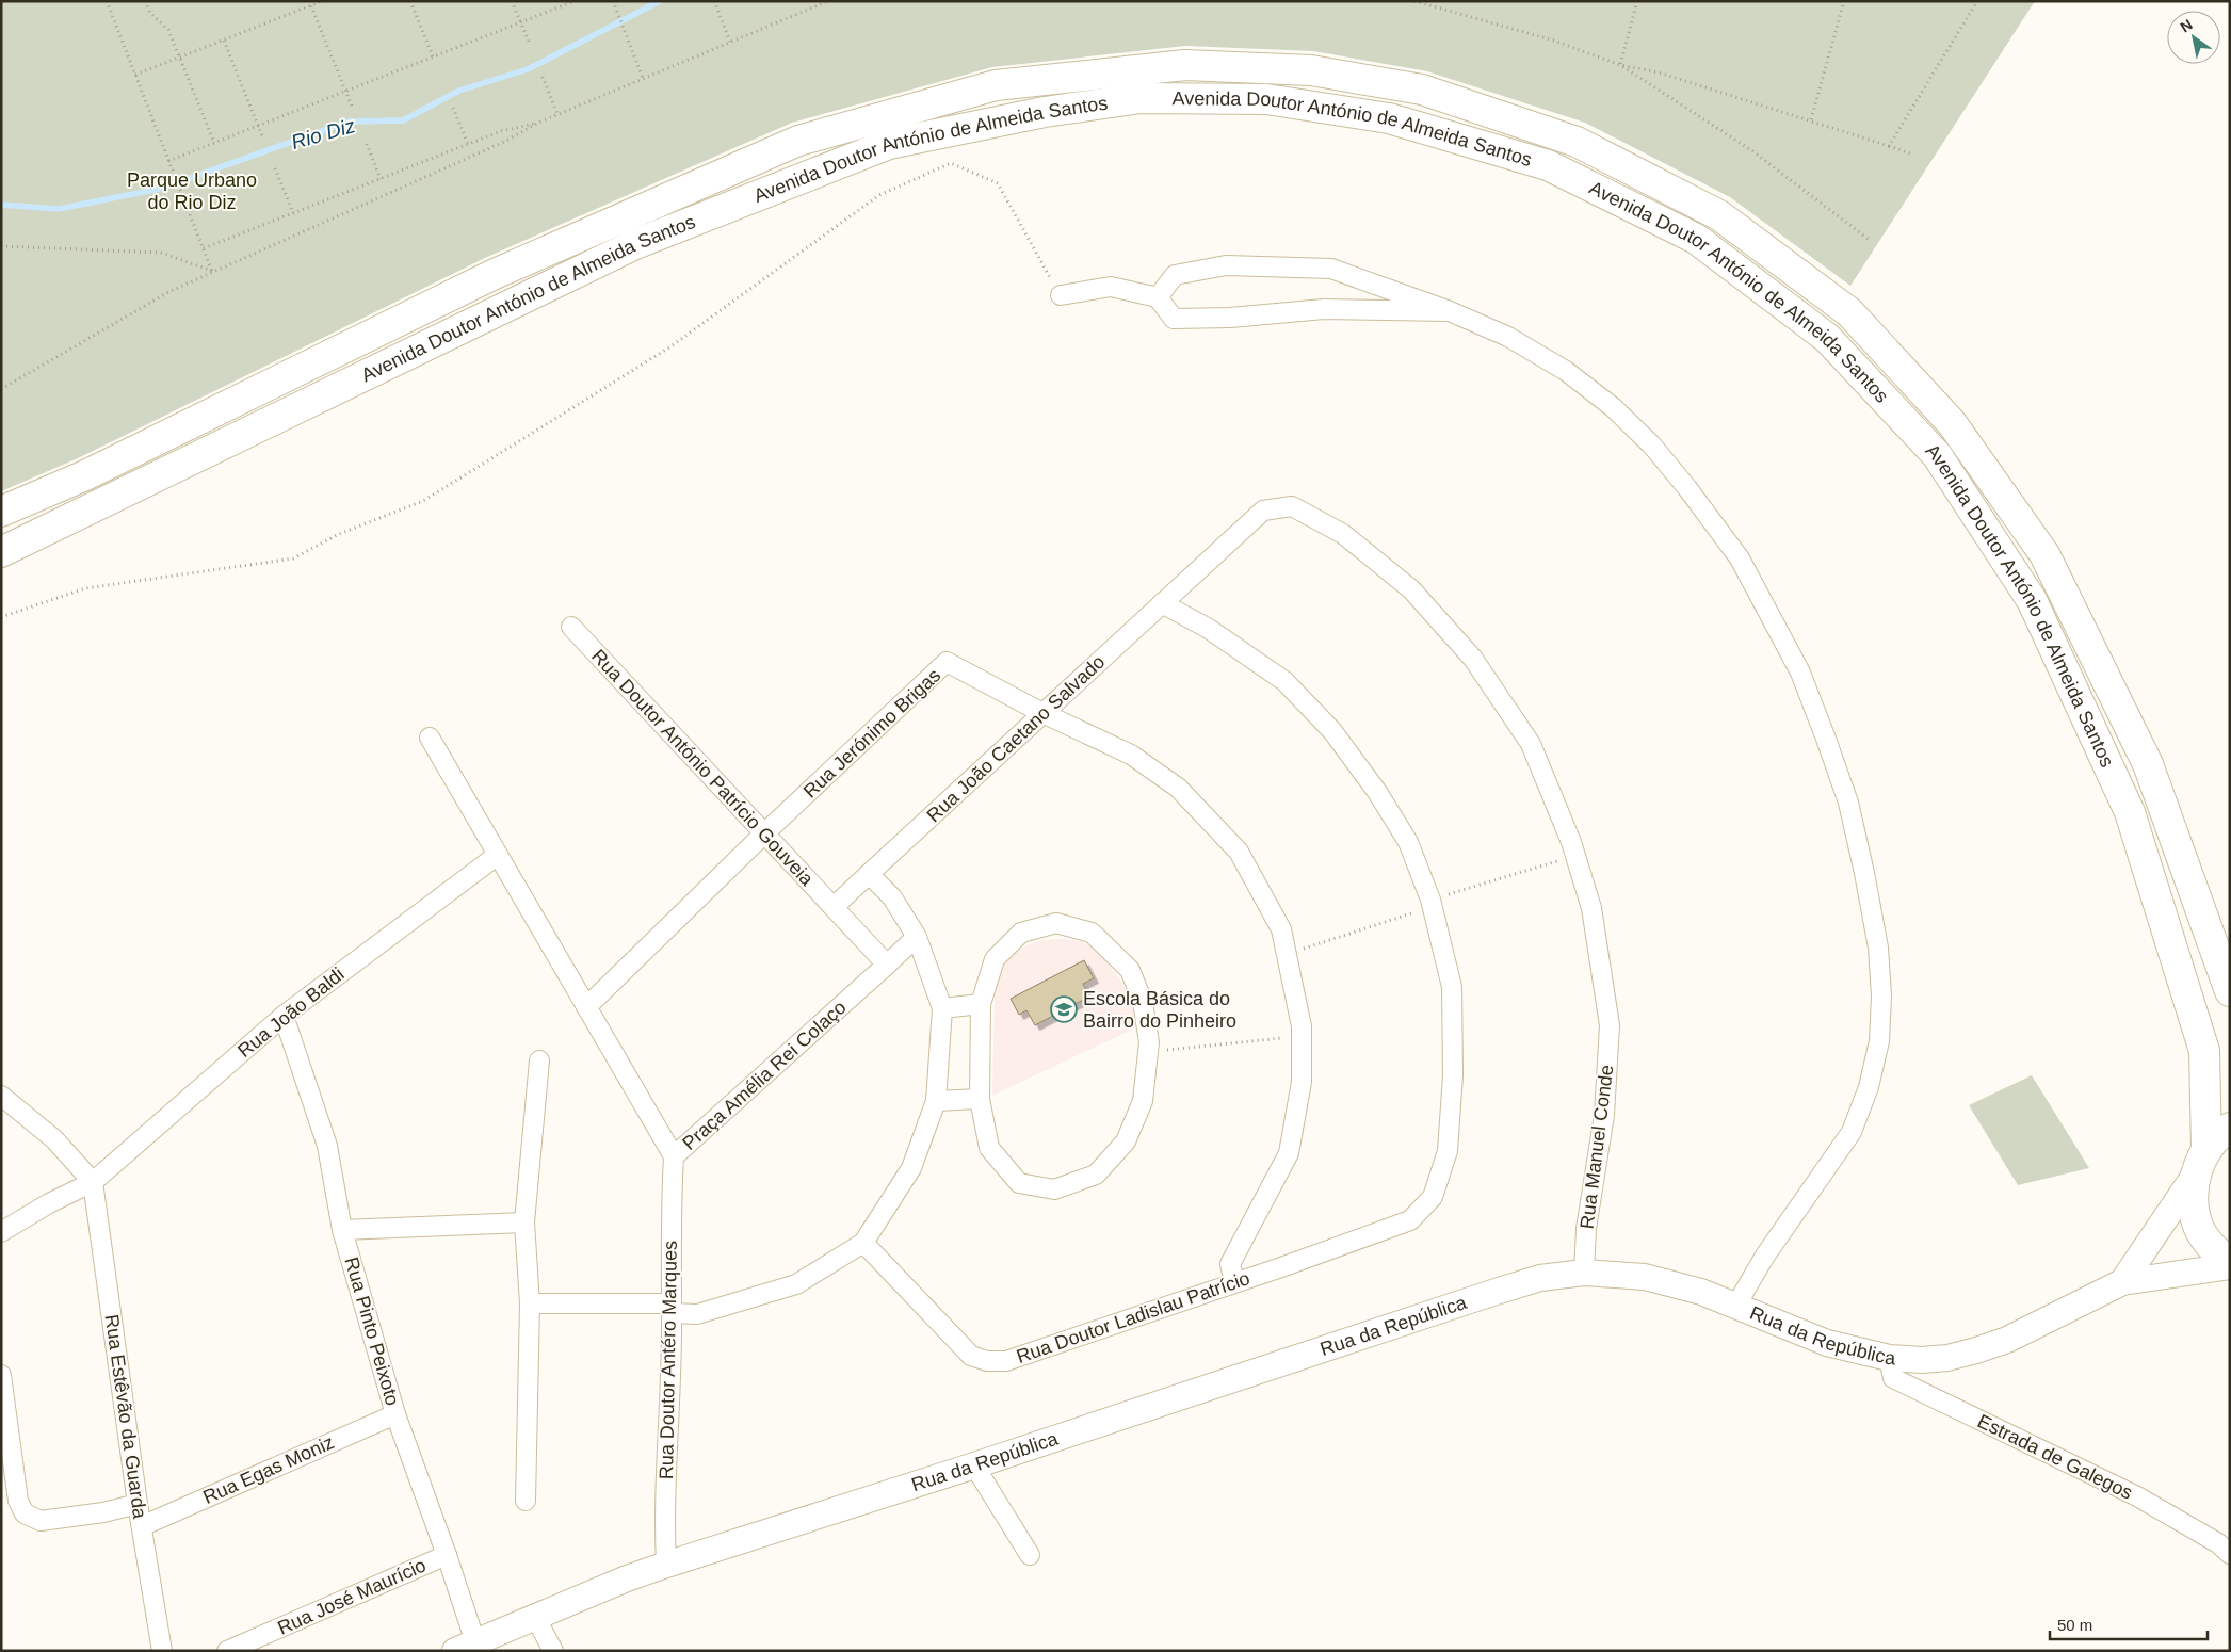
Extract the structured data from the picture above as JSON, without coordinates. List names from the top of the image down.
{
  "streets": {
    "highway": ["Avenida Doutor António de Almeida Santos"],
    "street": [
      "Rua Jerónimo Brigas",
      "Rua João Caetano Salvado",
      "Rua Doutor António Patrício Gouveia",
      "Rua João Baldi",
      "Praça Amélia Rei Colaço",
      "Rua Manuel Conde",
      "Rua Doutor Ladislau Patrício",
      "Rua da República",
      "Rua Pinto Peixoto",
      "Rua Doutor Antéro Marques",
      "Rua Estêvão da Guarda",
      "Estrada de Galegos",
      "Rua Egas Moniz",
      "Rua José Maurício"
    ]
  },
  "crossings": [
    ["Rua Jerónimo Brigas", "Rua João Caetano Salvado"],
    ["Rua Jerónimo Brigas", "Rua Doutor António Patrício Gouveia"],
    ["Rua João Caetano Salvado", "Rua Manuel Conde"],
    ["Rua Doutor António Patrício Gouveia", "Praça Amélia Rei Colaço"],
    ["Rua João Baldi", "Praça Amélia Rei Colaço"],
    ["Rua João Baldi", "Rua Pinto Peixoto"],
    ["Rua João Baldi", "Rua Estêvão da Guarda"],
    ["Praça Amélia Rei Colaço", "Rua Doutor Antéro Marques"],
    ["Rua Manuel Conde", "Rua da República"],
    ["Rua da República", "Rua Pinto Peixoto"],
    ["Rua da República", "Rua Doutor Antéro Marques"],
    ["Rua da República", "Estrada de Galegos"],
    ["Rua Pinto Peixoto", "Rua Egas Moniz"],
    ["Rua Pinto Peixoto", "Rua José Maurício"],
    ["Rua Estêvão da Guarda", "Rua Egas Moniz"]
  ],
  "water": ["Rio Diz"],
  "parks": ["Parque Urbano do Rio Diz"],
  "places": {
    "school or university": ["Escola Básica do Bairro do Pinheiro"]
  },
  "scale_bar": "50 m",
  "north": "top left"
}
